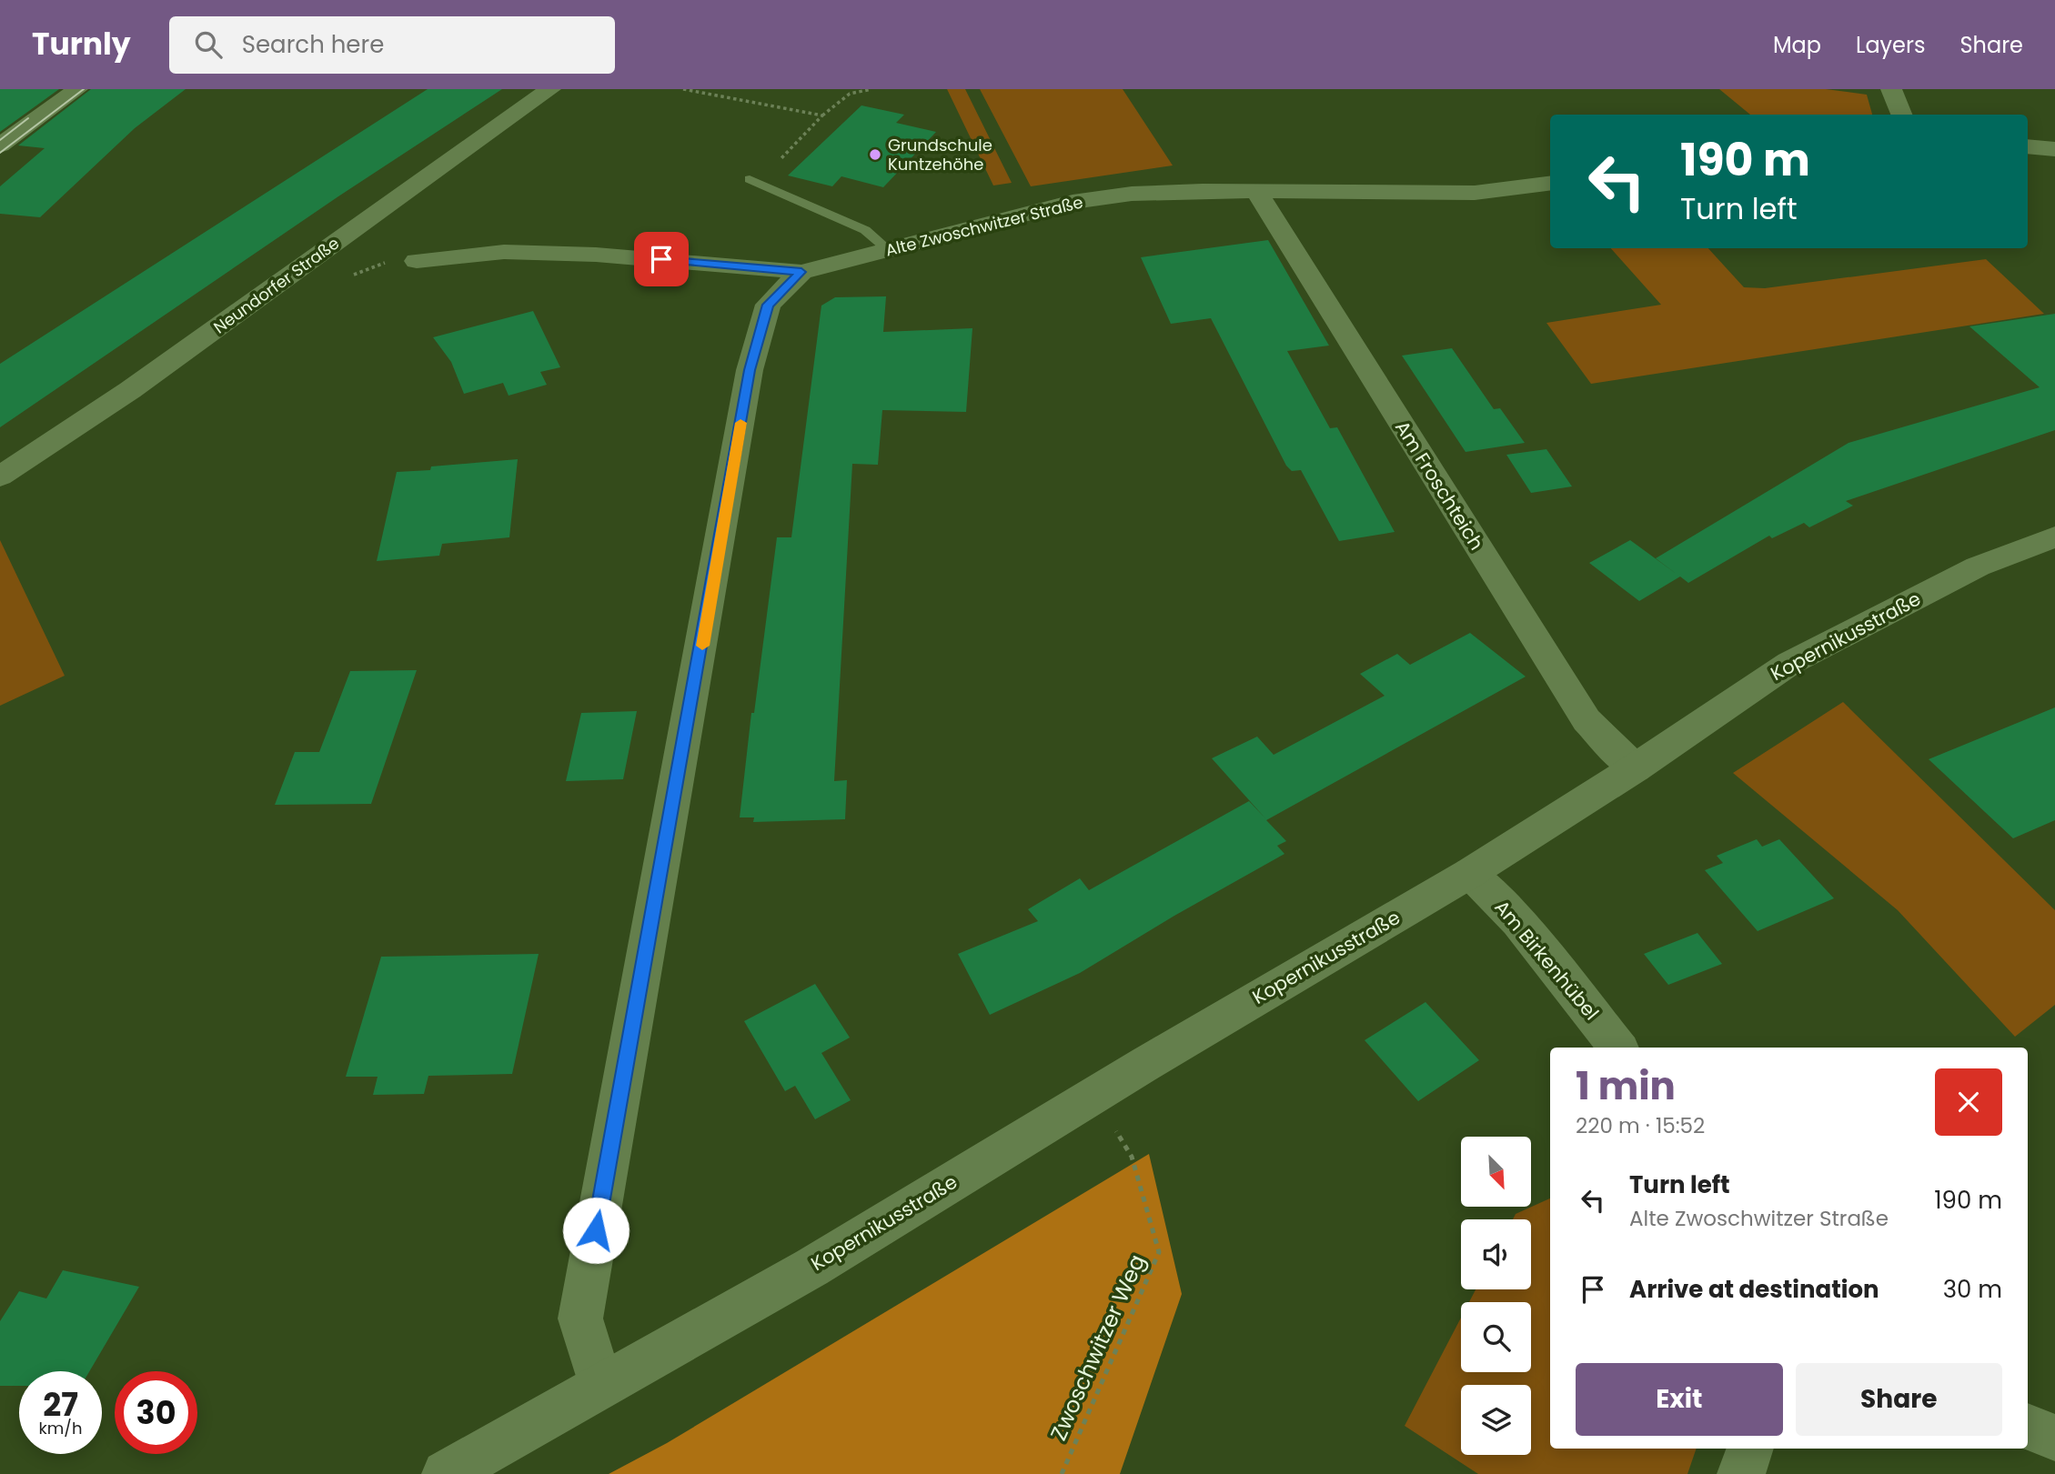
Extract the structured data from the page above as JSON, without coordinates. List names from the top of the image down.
{
  "streets": {
    "street": [
      "Alte Zwoschwitzer Straße",
      "Neundorfer Straße",
      "Am Froschteich",
      "Kopernikusstraße",
      "Am Birkenhübel"
    ],
    "path": ["Zwoschwitzer Weg"]
  },
  "crossings": [
    ["Alte Zwoschwitzer Straße", "Am Froschteich"],
    ["Am Froschteich", "Kopernikusstraße"],
    ["Kopernikusstraße", "Am Birkenhübel"],
    ["Kopernikusstraße", "Zwoschwitzer Weg"]
  ],
  "places": ["Grundschule Kuntzehöhe"],
  "north": "bottom right",
  "page": {
    "header": "Turnly",
    "search": "Search here",
    "nav": ["Map", "Layers", "Share"],
    "turn": ["190 m", "Turn left"],
    "heading": ["1 min", "220 m · 15:52"],
    "list": [
      {
        "name": "Turn left",
        "note": "Alte Zwoschwitzer Straße",
        "value": "190 m"
      },
      {
        "name": "Arrive at destination",
        "value": "30 m"
      }
    ],
    "buttons": ["Exit", "Share"],
    "speed": "27 km/h",
    "limit": "30"
  }
}
